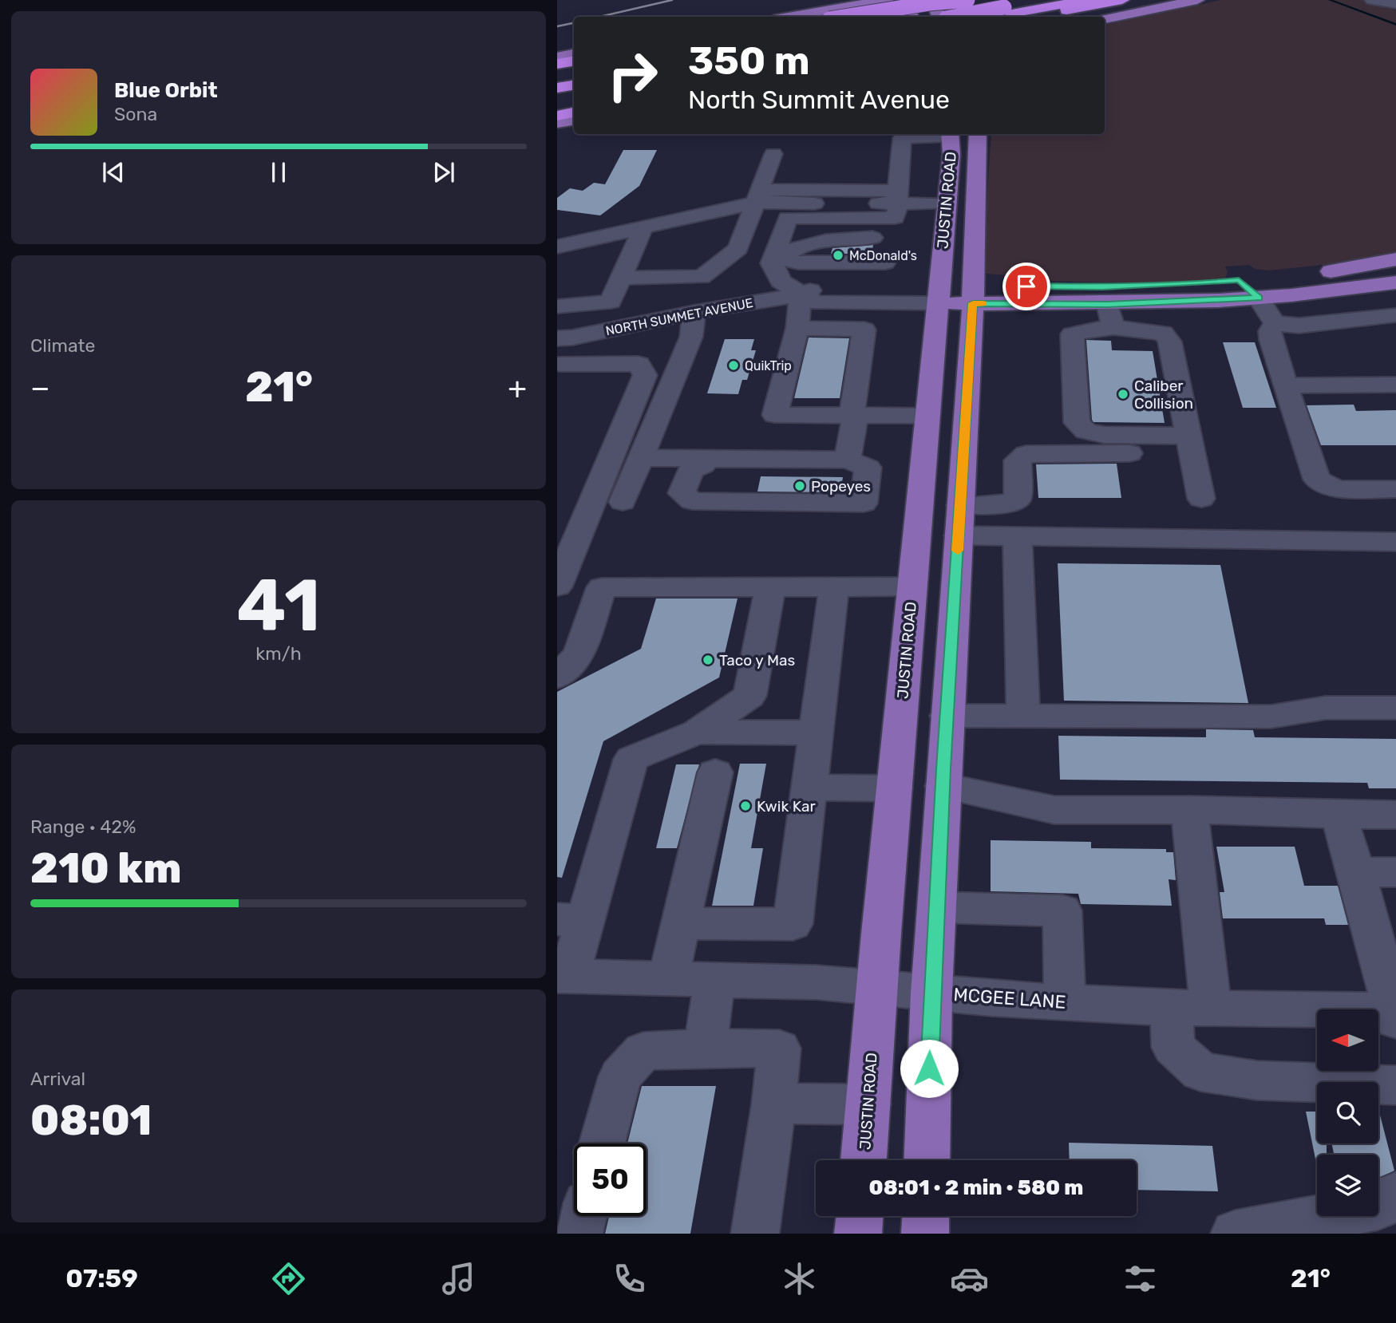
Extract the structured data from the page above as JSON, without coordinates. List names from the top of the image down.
{
  "streets": {
    "main road": ["JUSTIN ROAD"],
    "street": ["NORTH SUMMET AVENUE", "MCGEE LANE"]
  },
  "crossings": [
    ["JUSTIN ROAD", "MCGEE LANE"]
  ],
  "places": [
    "McDonald's",
    "QuikTrip",
    "Caliber Collision",
    "Popeyes",
    "Taco y Mas",
    "Kwik Kar"
  ],
  "north": "left",
  "page": {
    "turn": ["350 m", "North Summit Avenue"],
    "song": ["Blue Orbit", "Sona"],
    "tile": [
      "Climate",
      ["41", "km/h"],
      ["Range · 42%", "210 km"],
      ["Arrival", "08:01"]
    ],
    "heat": ["−", "21°", "+"],
    "limit": "50",
    "trip": "08:01 · 2 min · 580 m",
    "tabs": ["07:59", "21°"]
  }
}
